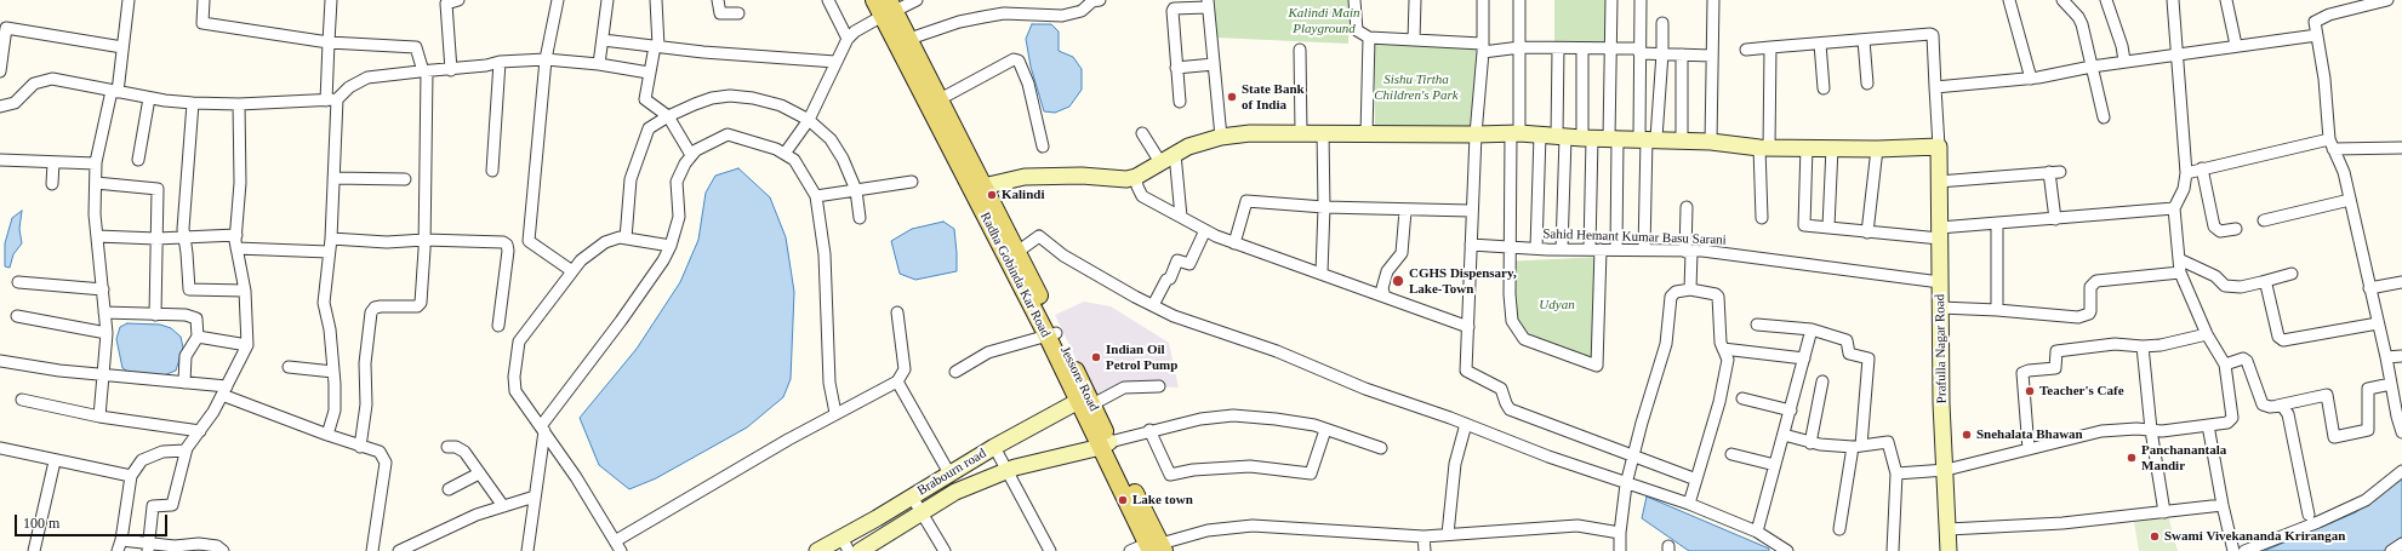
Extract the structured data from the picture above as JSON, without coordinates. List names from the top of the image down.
{
  "streets": {
    "main road": ["Radha Gobinda Kar Road", "Jessore Road"],
    "street": ["Sahid Hemant Kumar Basu Sarani", "Prafulla Nagar Road", "Brabourn road"]
  },
  "crossings": [
    ["Sahid Hemant Kumar Basu Sarani", "Prafulla Nagar Road"],
    ["Radha Gobinda Kar Road", "Jessore Road"],
    ["Jessore Road", "Brabourn road"]
  ],
  "parks": ["Kalindi Main Playground", "Sishu Tirtha Children's Park", "Udyan"],
  "places": [
    "State Bank of India",
    "Kalindi",
    "CGHS Dispensary, Lake-Town",
    "Indian Oil Petrol Pump",
    "Teacher's Cafe",
    "Snehalata Bhawan",
    "Panchanantala Mandir",
    "Lake town",
    "Swami Vivekananda Krirangan"
  ],
  "scale_bar": "100 m"
}
